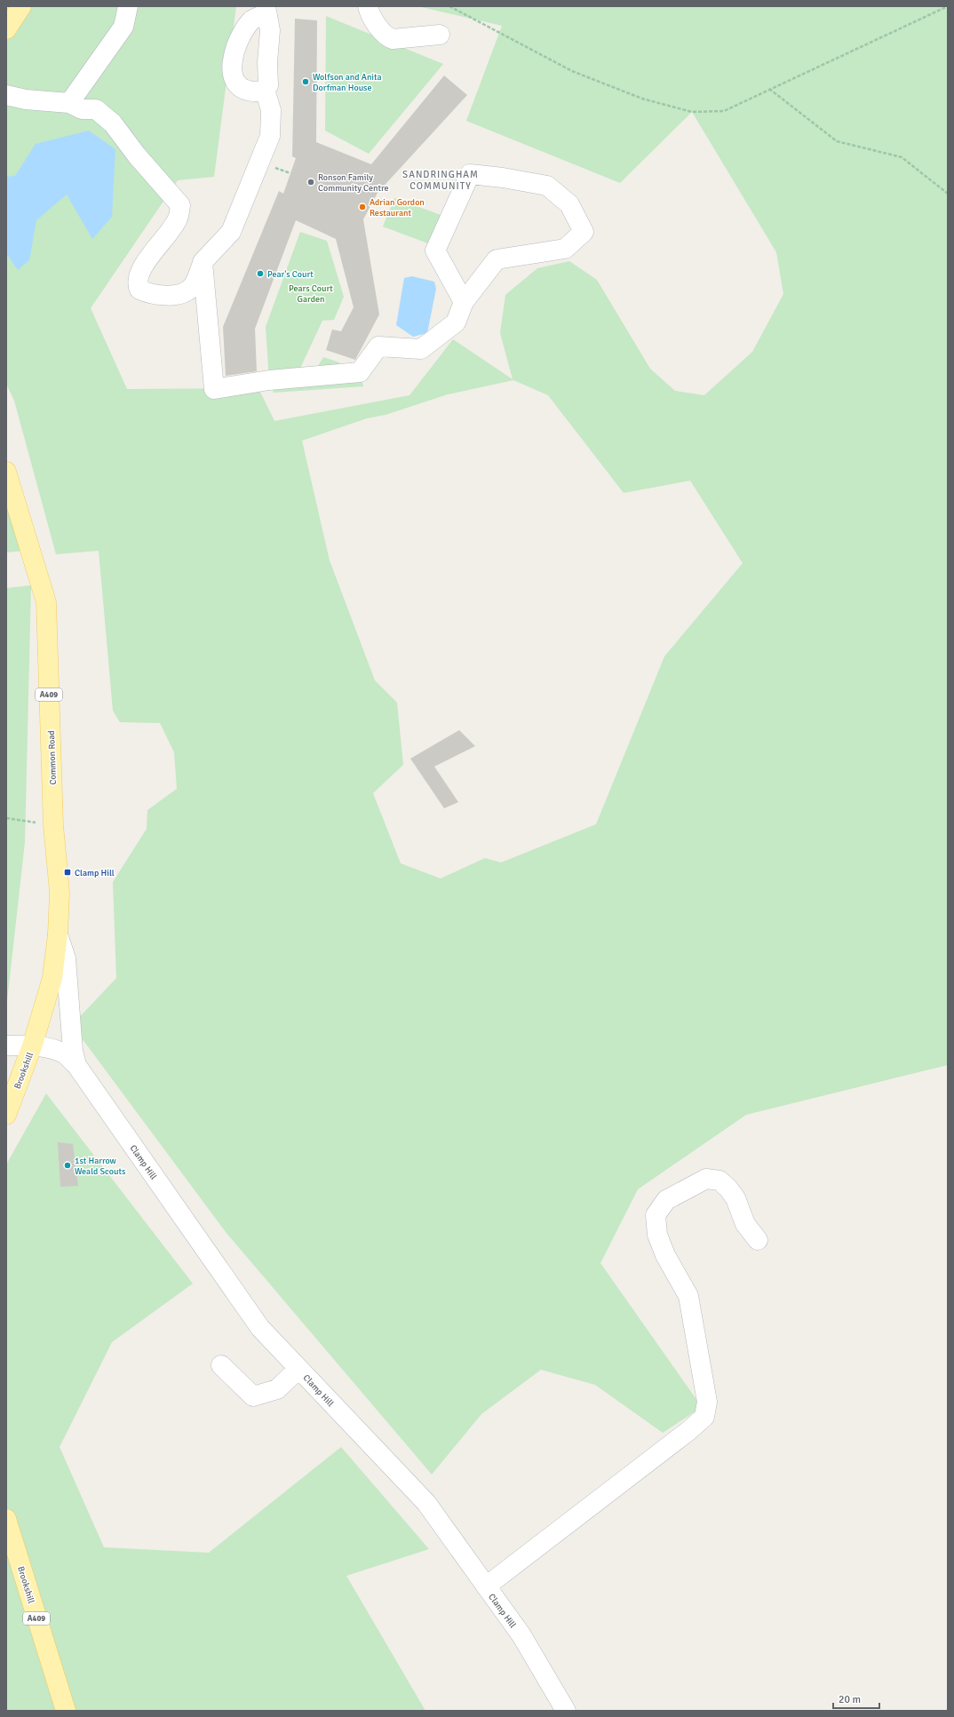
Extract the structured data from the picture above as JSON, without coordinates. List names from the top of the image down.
{
  "streets": {
    "main road": ["A409", "Common Road", "Brookshill"],
    "street": ["Clamp Hill"]
  },
  "crossings": [
    ["Common Road", "Brookshill"],
    ["Common Road", "Clamp Hill"],
    ["Brookshill", "Clamp Hill"]
  ],
  "districts": ["SANDRINGHAM COMMUNITY"],
  "parks": ["Pears Court Garden"],
  "places": {
    "other": [
      "Wolfson and Anita Dorfman House",
      "Ronson Family Community Centre",
      "Adrian Gordon Restaurant",
      "Pear's Court",
      "1st Harrow Weald Scouts"
    ],
    "transit": ["Clamp Hill"]
  },
  "scale_bar": "20 m"
}
